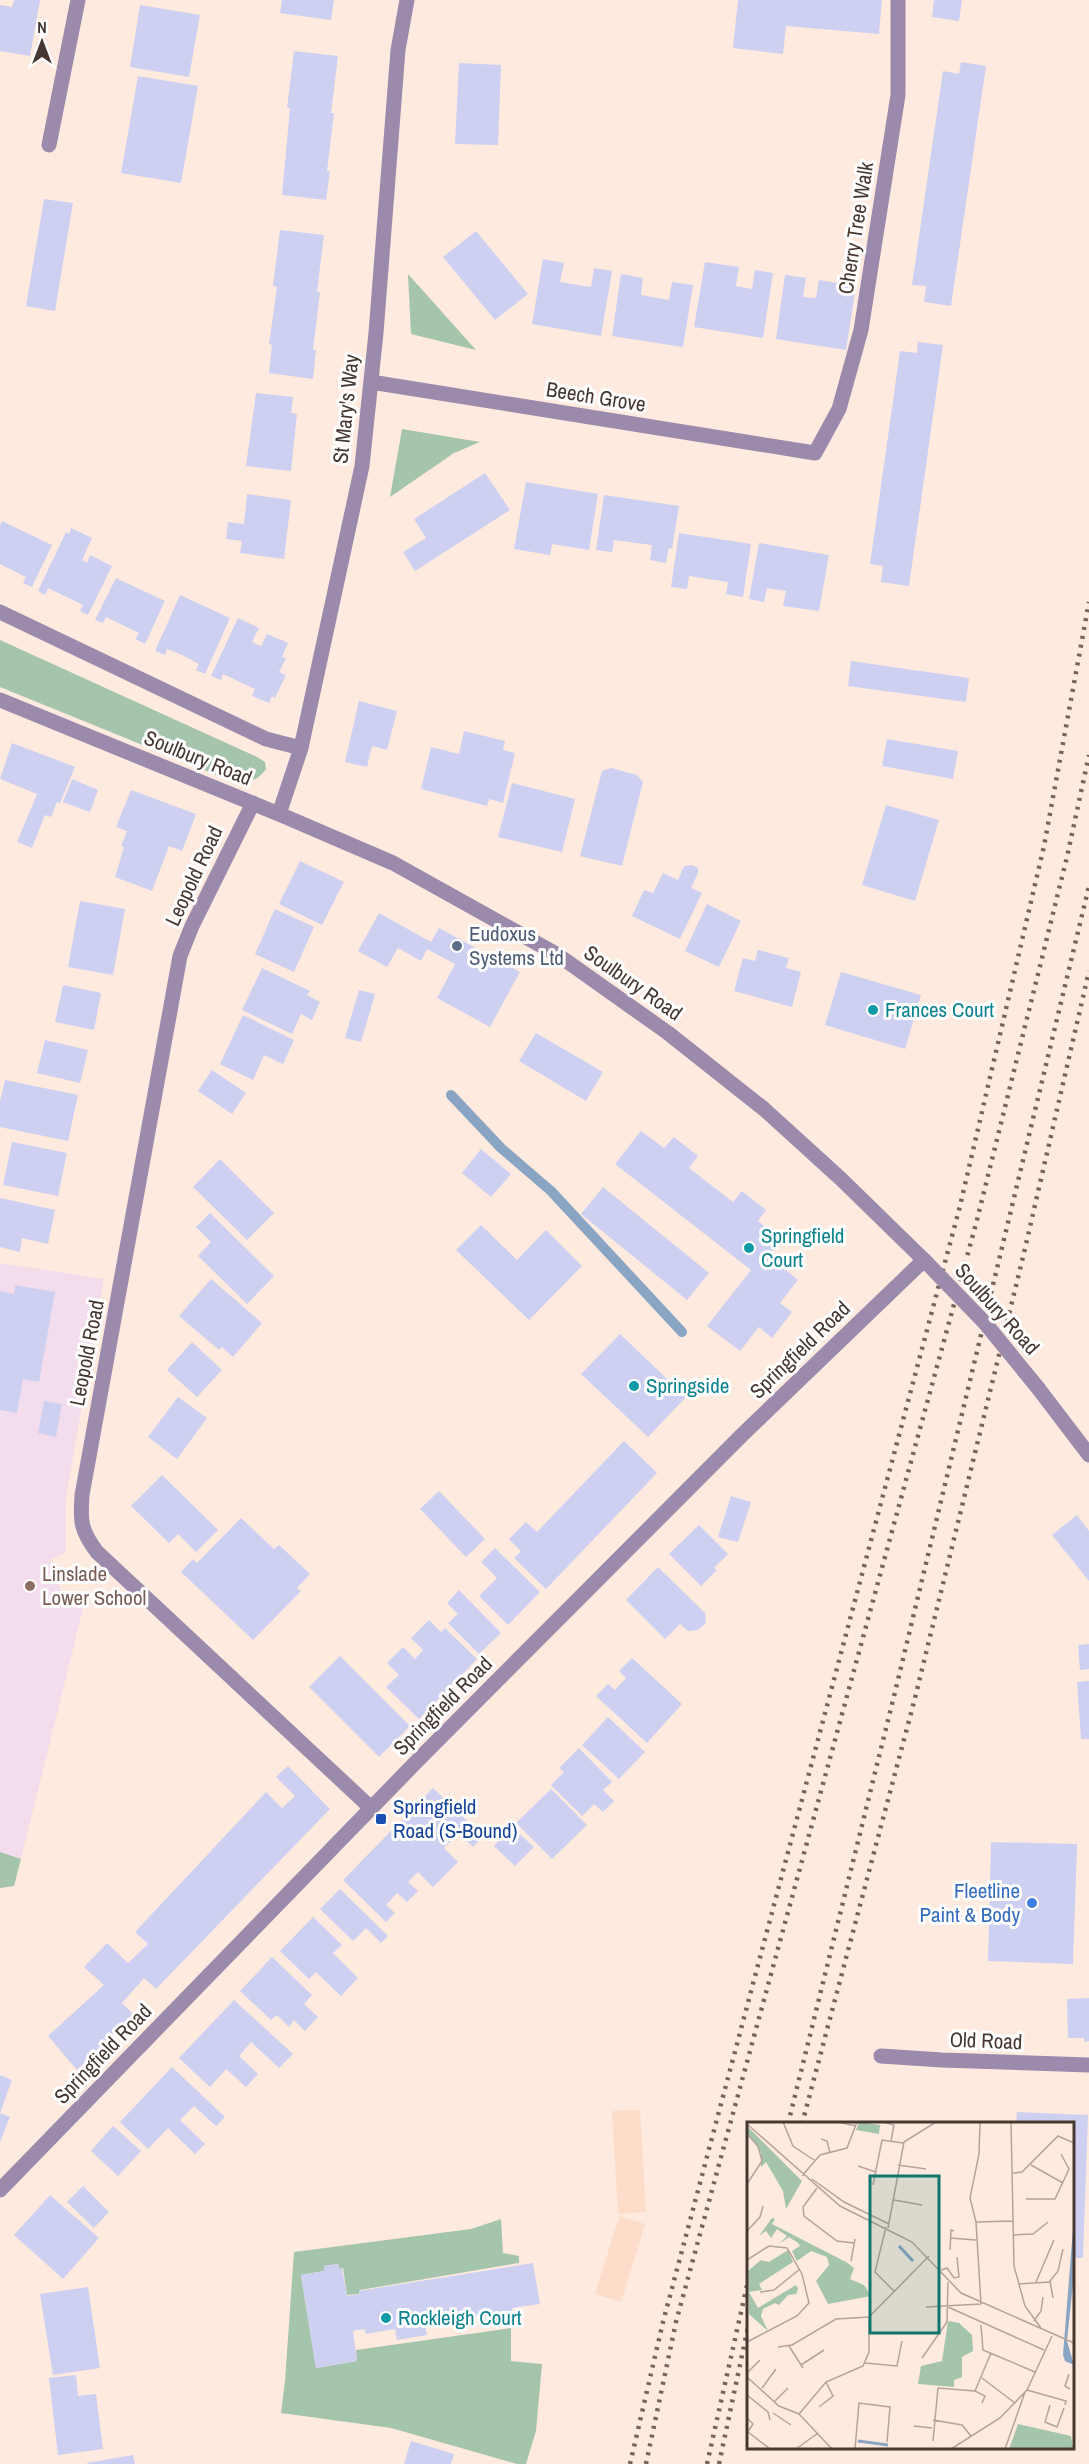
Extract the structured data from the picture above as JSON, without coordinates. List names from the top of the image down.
{
  "streets": {
    "street": [
      "Cherry Tree Walk",
      "Beech Grove",
      "St Mary's Way",
      "Soulbury Road",
      "Leopold Road",
      "Springfield Road",
      "Old Road"
    ]
  },
  "crossings": [
    ["Cherry Tree Walk", "Beech Grove"],
    ["Beech Grove", "St Mary's Way"],
    ["St Mary's Way", "Soulbury Road"],
    ["Soulbury Road", "Leopold Road"],
    ["Soulbury Road", "Springfield Road"],
    ["Leopold Road", "Springfield Road"]
  ],
  "places": {
    "other": [
      "Eudoxus Systems Ltd",
      "Frances Court",
      "Springfield Court",
      "Springside",
      "Linslade Lower School",
      "Fleetline Paint & Body",
      "Rockleigh Court"
    ],
    "transit": ["Springfield Road (S-Bound)"]
  },
  "north": "top"
}
